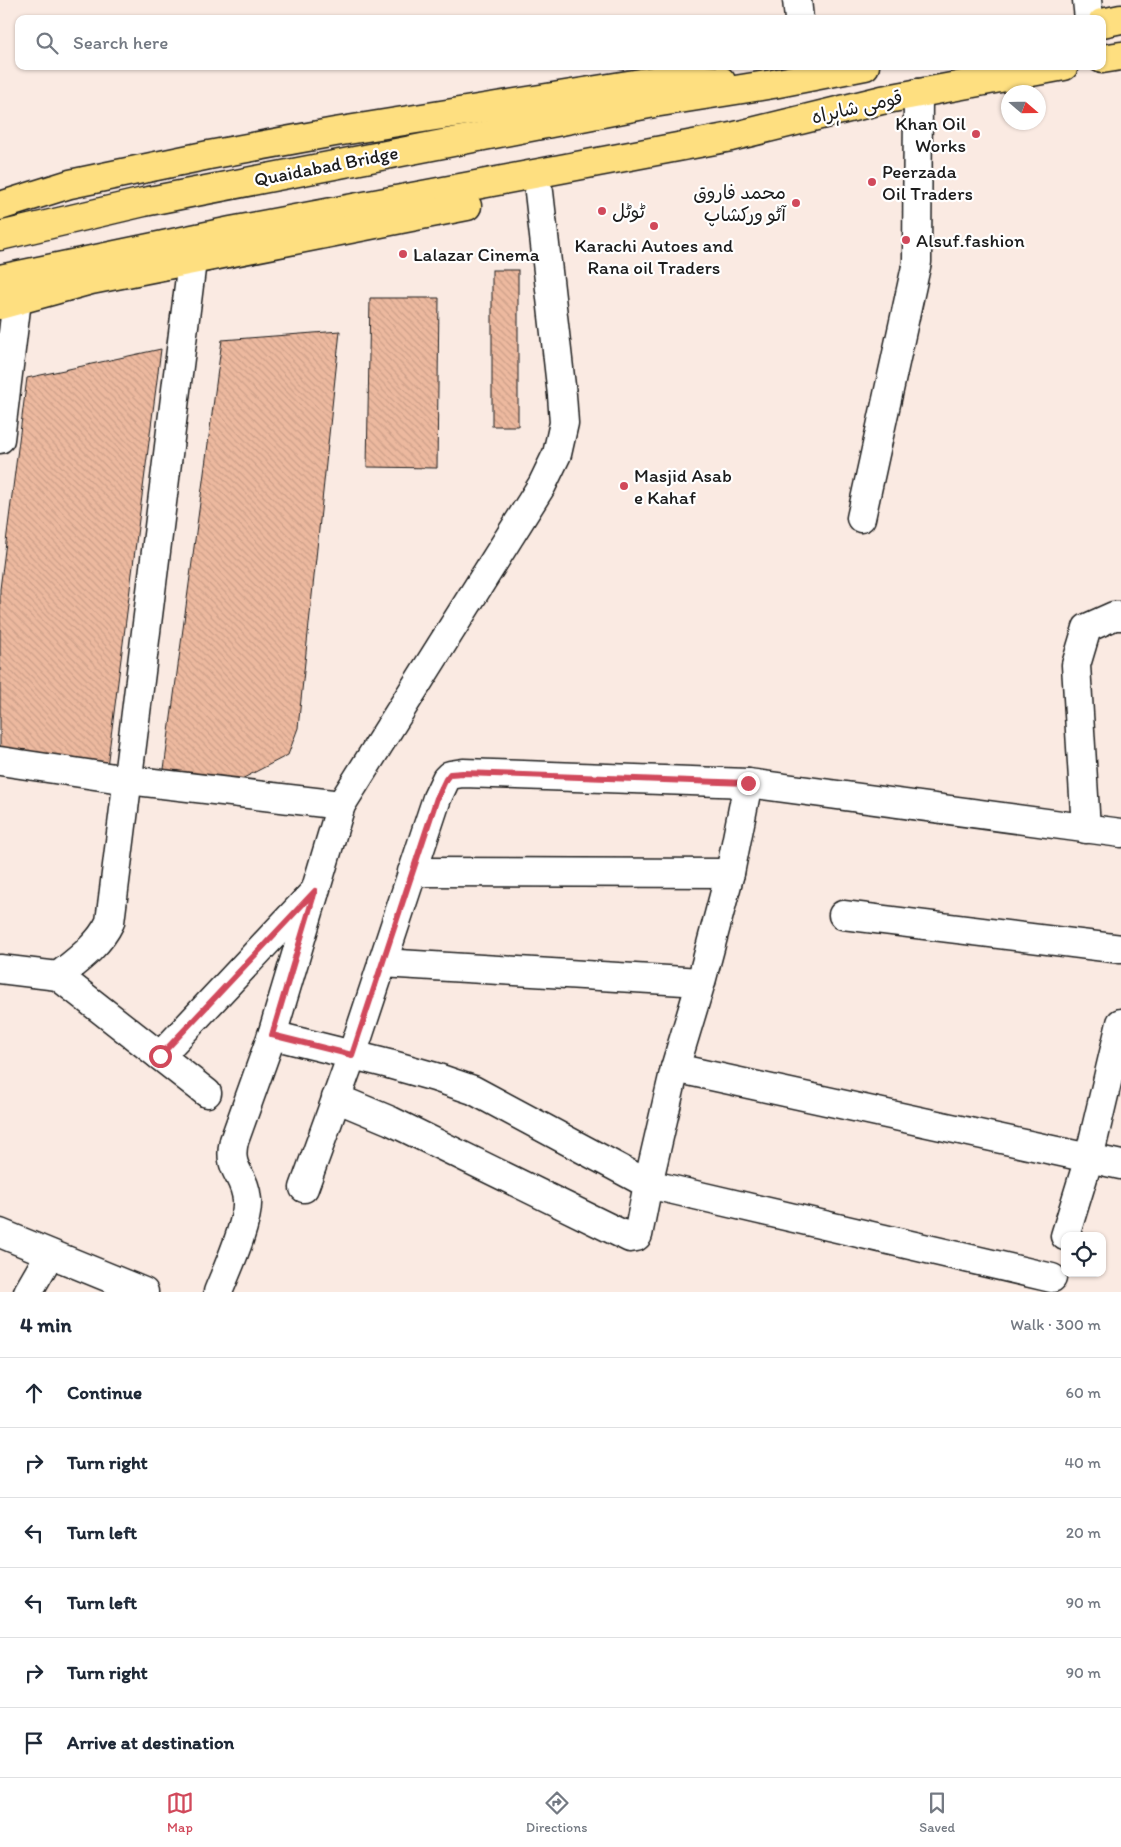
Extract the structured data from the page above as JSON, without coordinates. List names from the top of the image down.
{
  "streets": {
    "highway": ["قومی شاہراہ", "Quaidabad Bridge"]
  },
  "crossings": [
    ["قومی شاہراہ", "Quaidabad Bridge"]
  ],
  "places": [
    "Khan Oil Works",
    "Peerzada Oil Traders",
    "محمد فاروق آٹو ورکشاپ",
    "ٹوٹل",
    "Karachi Autoes and Rana oil Traders",
    "Alsuf.fashion",
    "Lalazar Cinema",
    "Masjid Asab e Kahaf"
  ],
  "north": "right",
  "page": {
    "search": "Search here",
    "heading": ["4 min", "Walk · 300 m"],
    "list": [
      ["Continue", "60 m"],
      ["Turn right", "40 m"],
      ["Turn left", "20 m"],
      ["Turn left", "90 m"],
      ["Turn right", "90 m"],
      "Arrive at destination"
    ],
    "nav": ["Map", "Directions", "Saved"]
  }
}
